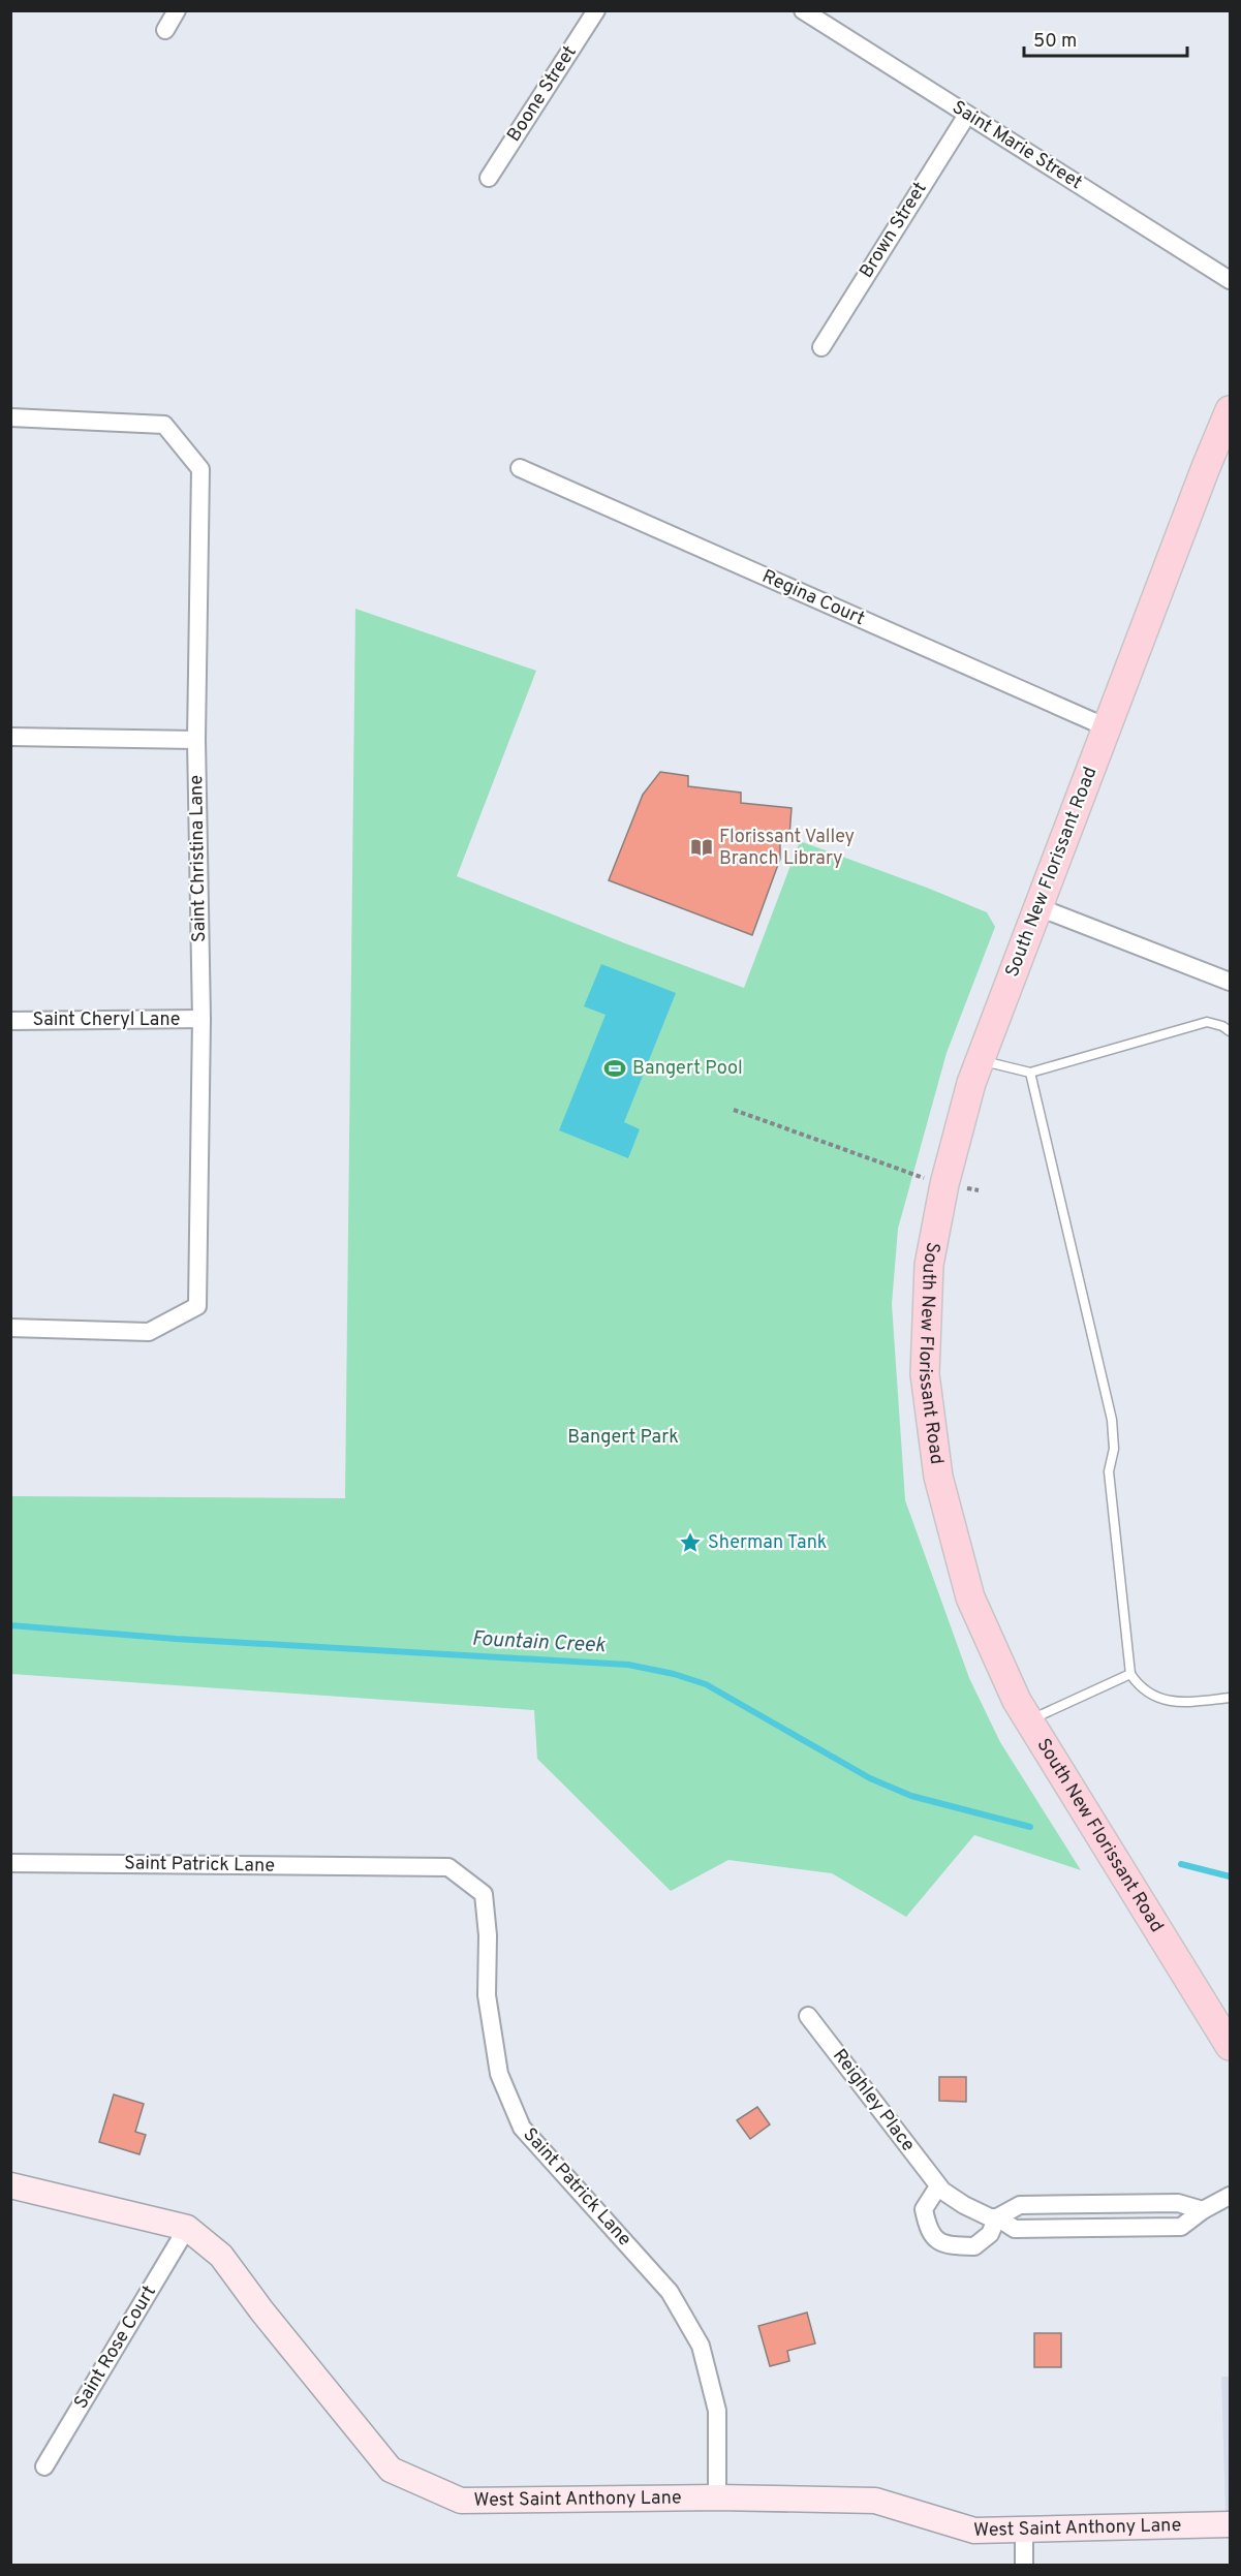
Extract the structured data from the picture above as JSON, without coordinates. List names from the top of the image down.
{
  "streets": {
    "main road": ["South New Florissant Road"],
    "street": [
      "Boone Street",
      "Saint Marie Street",
      "Brown Street",
      "Regina Court",
      "Saint Christina Lane",
      "Saint Cheryl Lane",
      "Saint Patrick Lane",
      "Reighley Place",
      "Saint Rose Court",
      "West Saint Anthony Lane"
    ]
  },
  "crossings": [
    ["Saint Marie Street", "Brown Street"],
    ["Regina Court", "South New Florissant Road"],
    ["Saint Christina Lane", "Saint Cheryl Lane"],
    ["Saint Patrick Lane", "West Saint Anthony Lane"],
    ["Saint Rose Court", "West Saint Anthony Lane"]
  ],
  "water": ["Fountain Creek"],
  "parks": ["Bangert Park"],
  "places": {
    "library": ["Florissant Valley Branch Library"],
    "sports": ["Bangert Pool"],
    "place": ["Sherman Tank"]
  },
  "scale_bar": "50 m"
}
